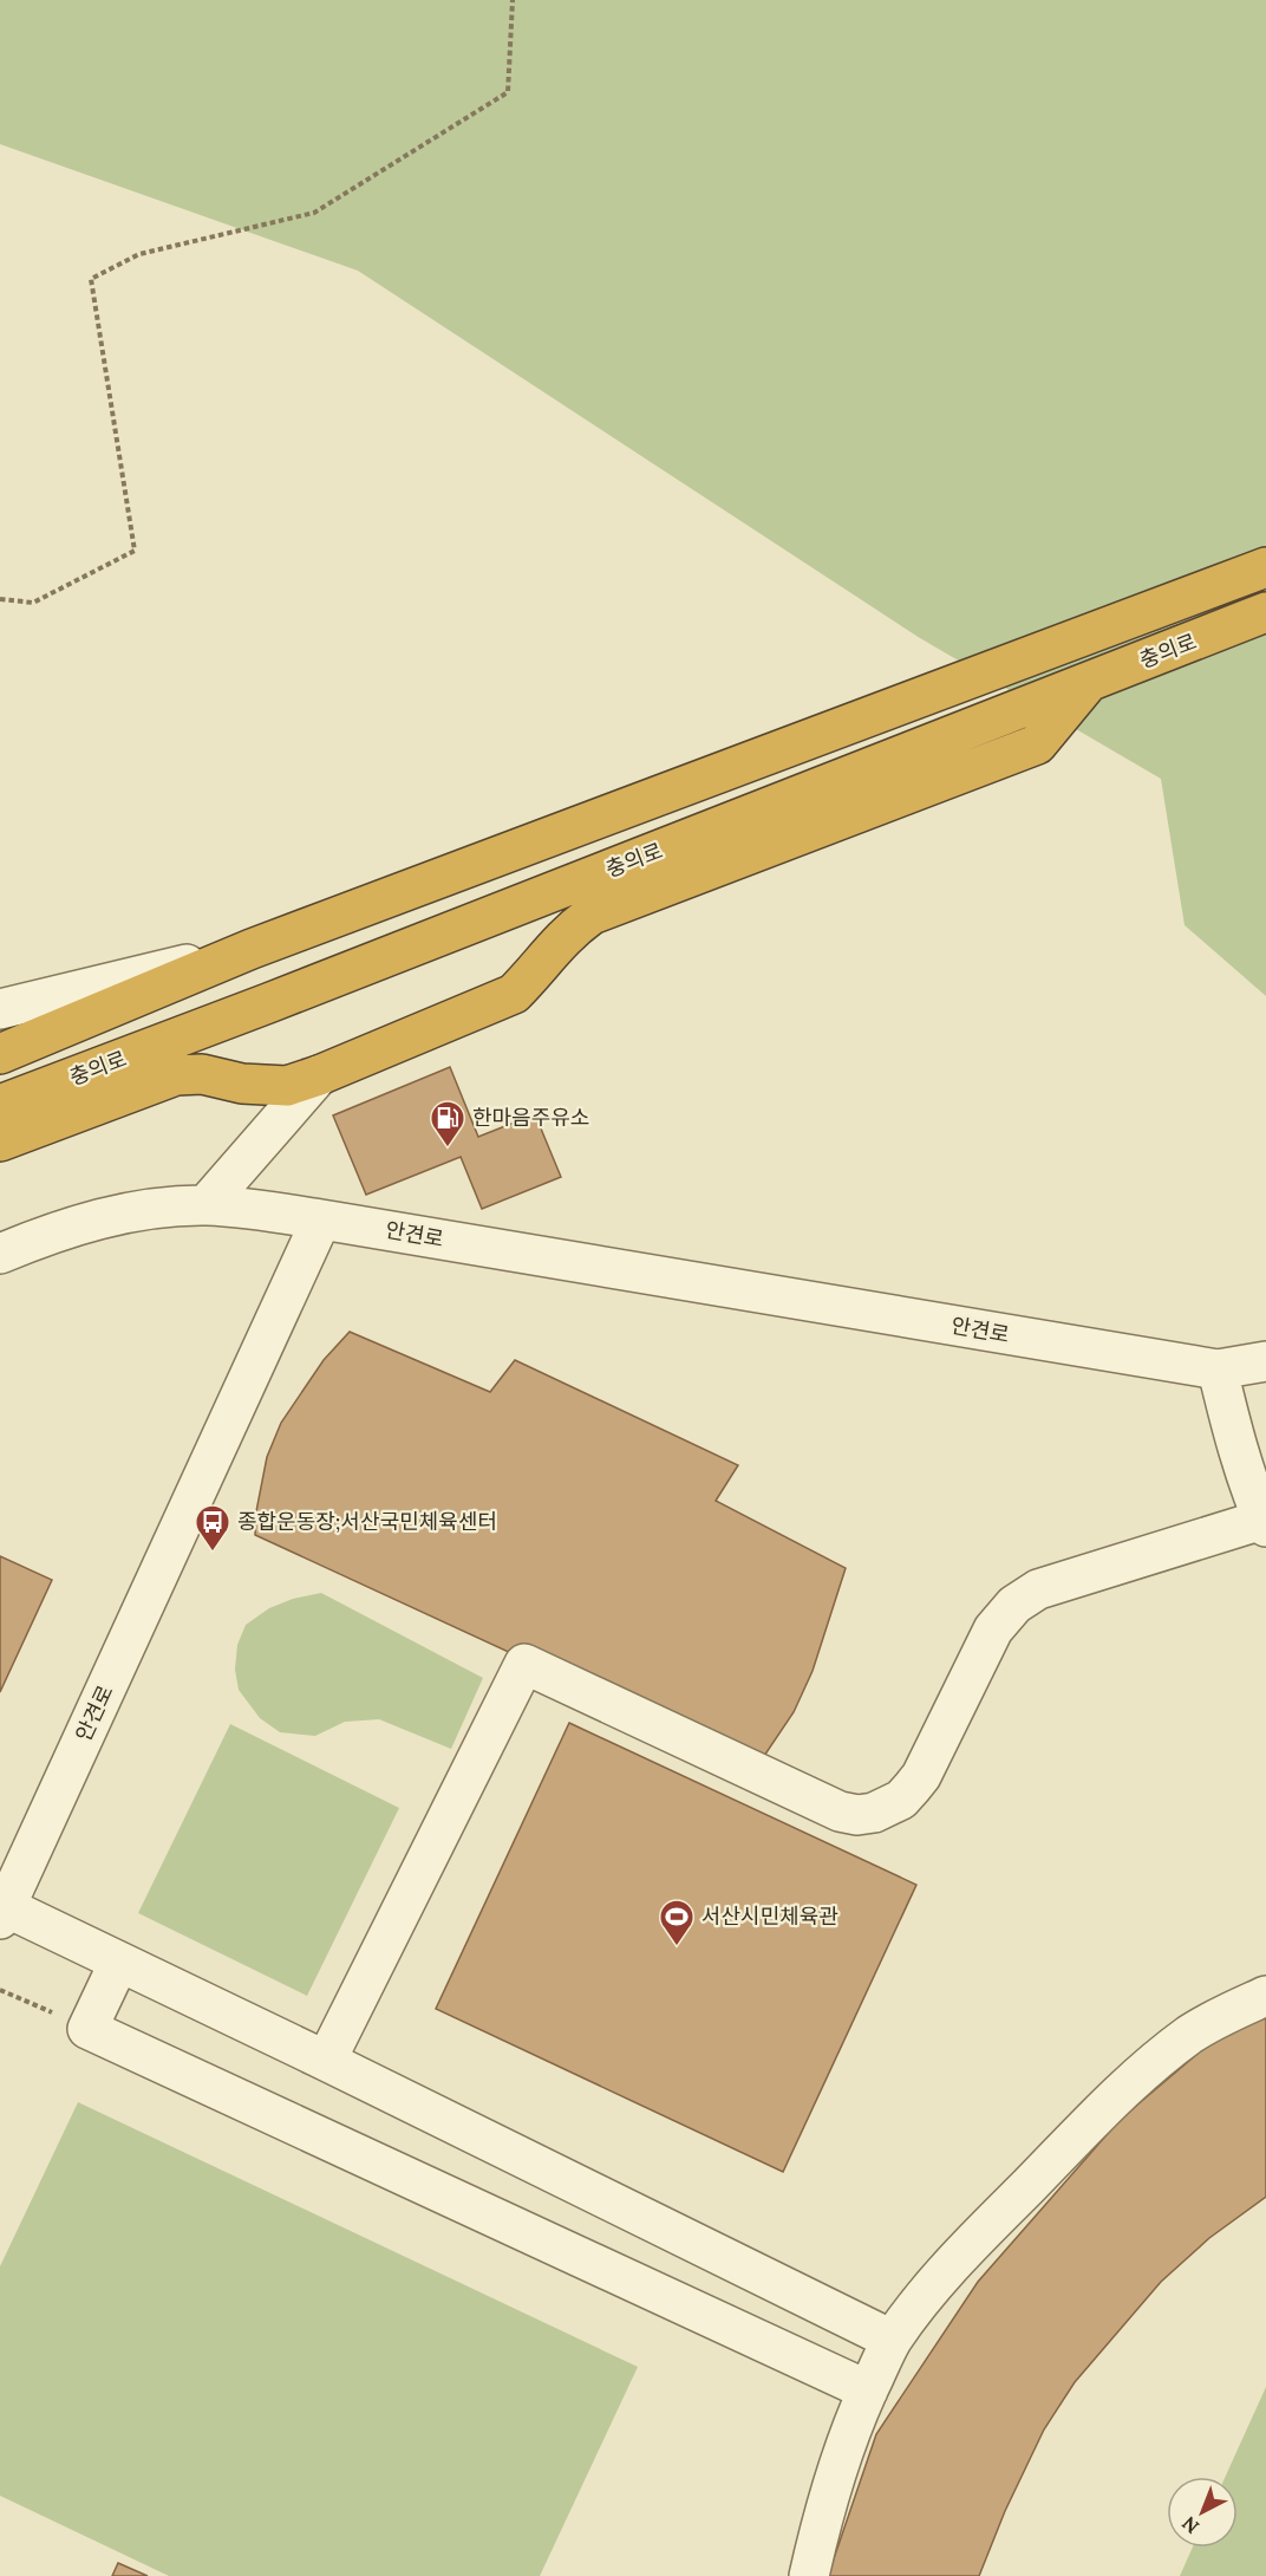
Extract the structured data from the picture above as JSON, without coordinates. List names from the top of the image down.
{
  "streets": {
    "highway": ["충의로"],
    "street": ["안견로"]
  },
  "places": {
    "fuel station": ["한마음주유소"],
    "bus stop": ["종합운동장;서산국민체육센터"],
    "sports": ["서산시민체육관"]
  },
  "north": "bottom left"
}
